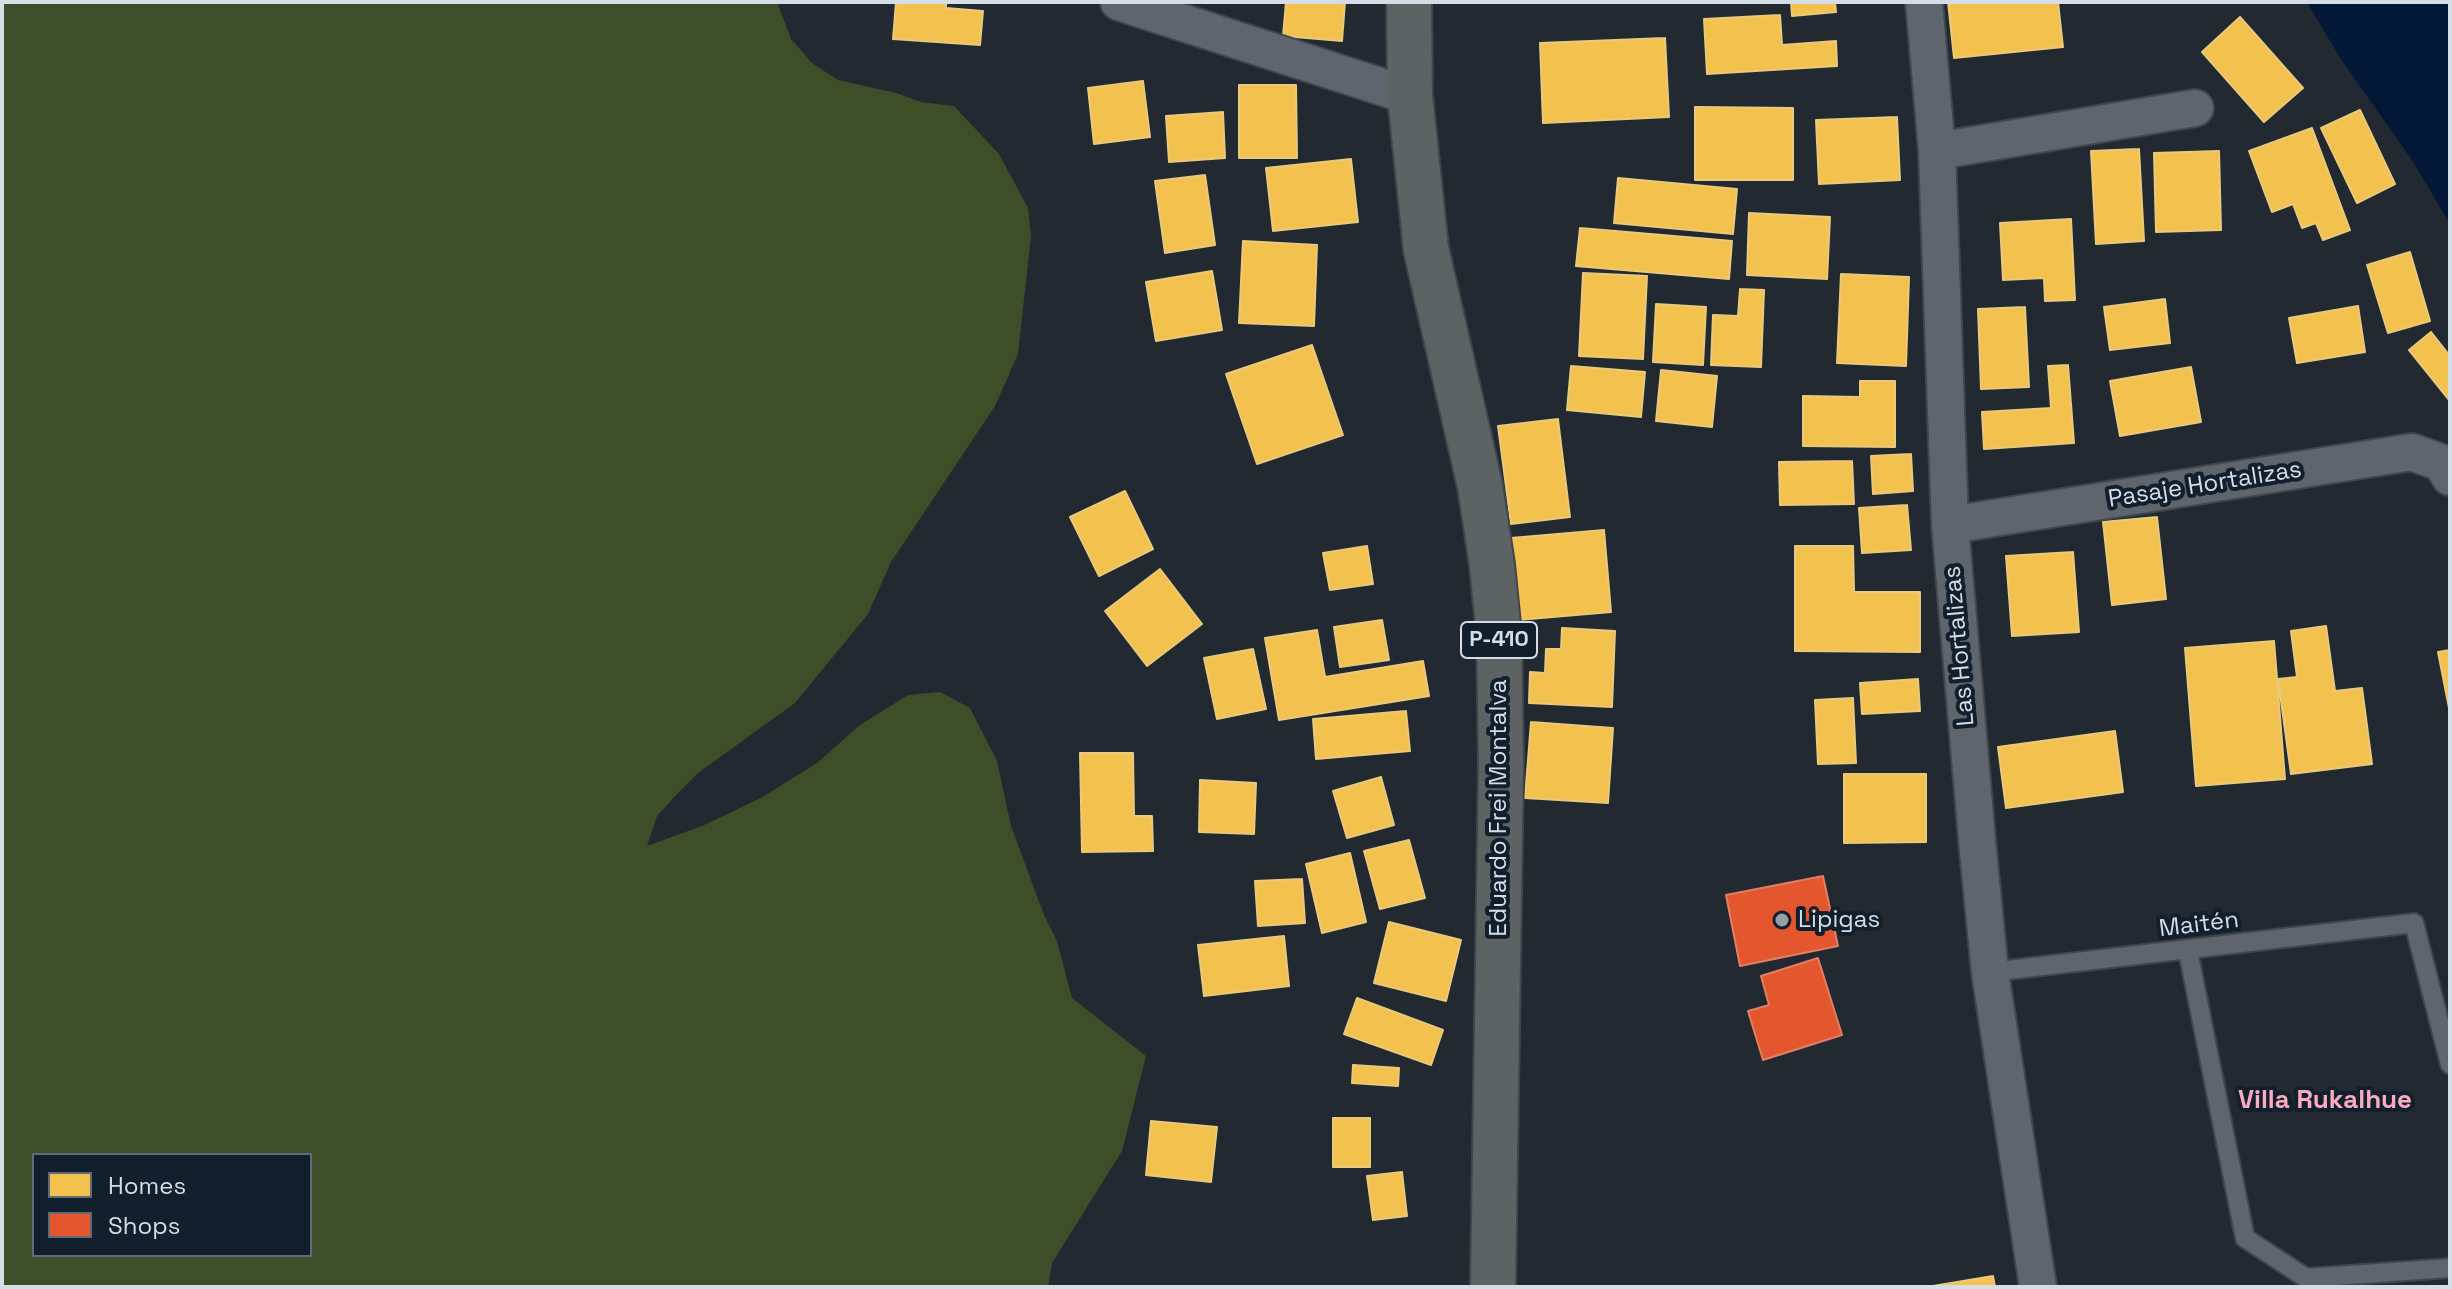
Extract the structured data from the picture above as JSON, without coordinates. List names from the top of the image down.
{
  "streets": {
    "main road": ["P-410", "Eduardo Frei Montalva"],
    "street": ["Pasaje Hortalizas", "Las Hortalizas"],
    "lane": ["Maitén"]
  },
  "crossings": [
    ["Pasaje Hortalizas", "Las Hortalizas"],
    ["Las Hortalizas", "Maitén"]
  ],
  "districts": ["Villa Rukalhue"],
  "places": ["Lipigas"],
  "legend": ["Homes", "Shops"]
}
